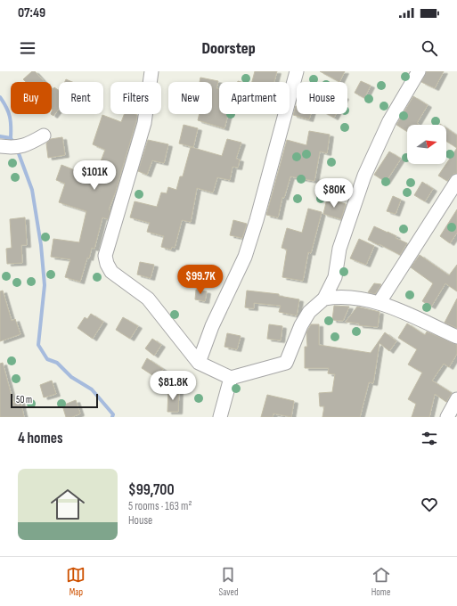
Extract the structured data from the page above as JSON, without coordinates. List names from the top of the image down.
{
  "scale_bar": "50 m",
  "north": "right",
  "page": {
    "status": "07:49",
    "header": "Doorstep",
    "chip": [
      "Buy",
      "Rent",
      "Filters",
      "New",
      "Apartment",
      "House"
    ],
    "price": [
      "$101K",
      "$80K",
      "$99.7K",
      "$81.8K"
    ],
    "scale": "50 m",
    "heading": "4 homes",
    "list": [
      {
        "name": "$99,700",
        "note": "5 rooms · 163 m² · House"
      }
    ],
    "tabs": ["Map", "Saved", "Home"]
  }
}
